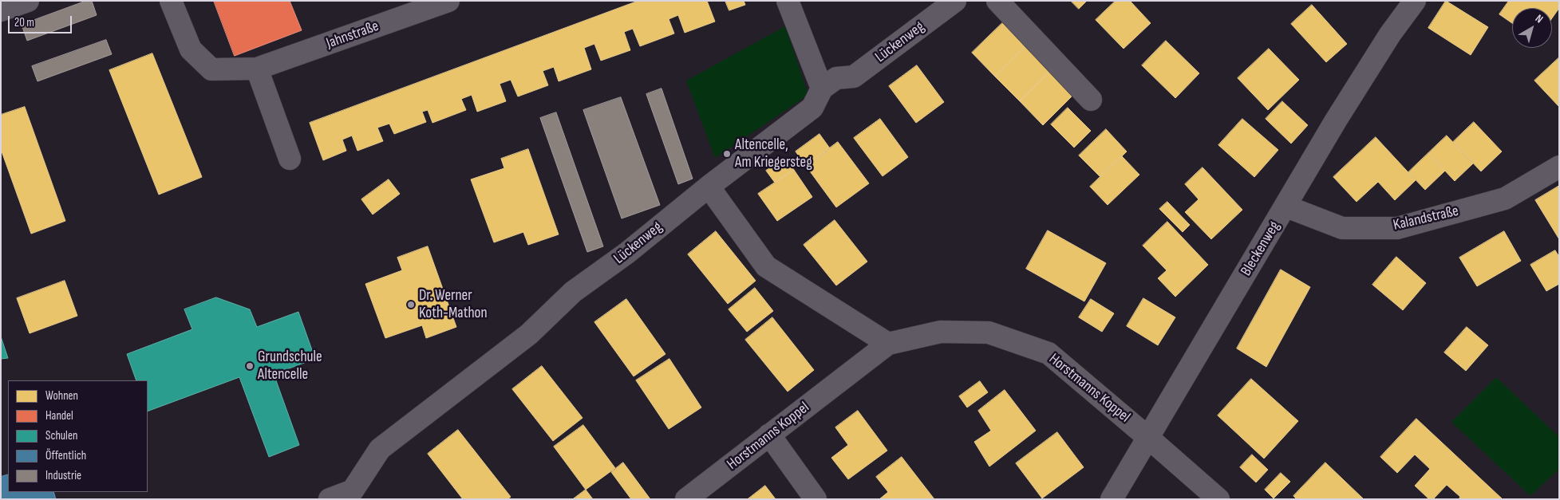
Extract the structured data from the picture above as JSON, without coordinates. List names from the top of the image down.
{
  "streets": {
    "street": [
      "Jahnstraße",
      "Lückenweg",
      "Kalandstraße",
      "Bleckenweg",
      "Horstmanns Koppel"
    ]
  },
  "crossings": [
    ["Kalandstraße", "Bleckenweg"],
    ["Bleckenweg", "Horstmanns Koppel"]
  ],
  "places": ["Altencelle, Am Kriegersteg", "Dr. Werner Koth-Mathon", "Grundschule Altencelle"],
  "legend": [
    "Wohnen",
    "Handel",
    "Schulen",
    "Öffentlich",
    "Industrie"
  ],
  "scale_bar": "20 m",
  "north": "top right"
}
